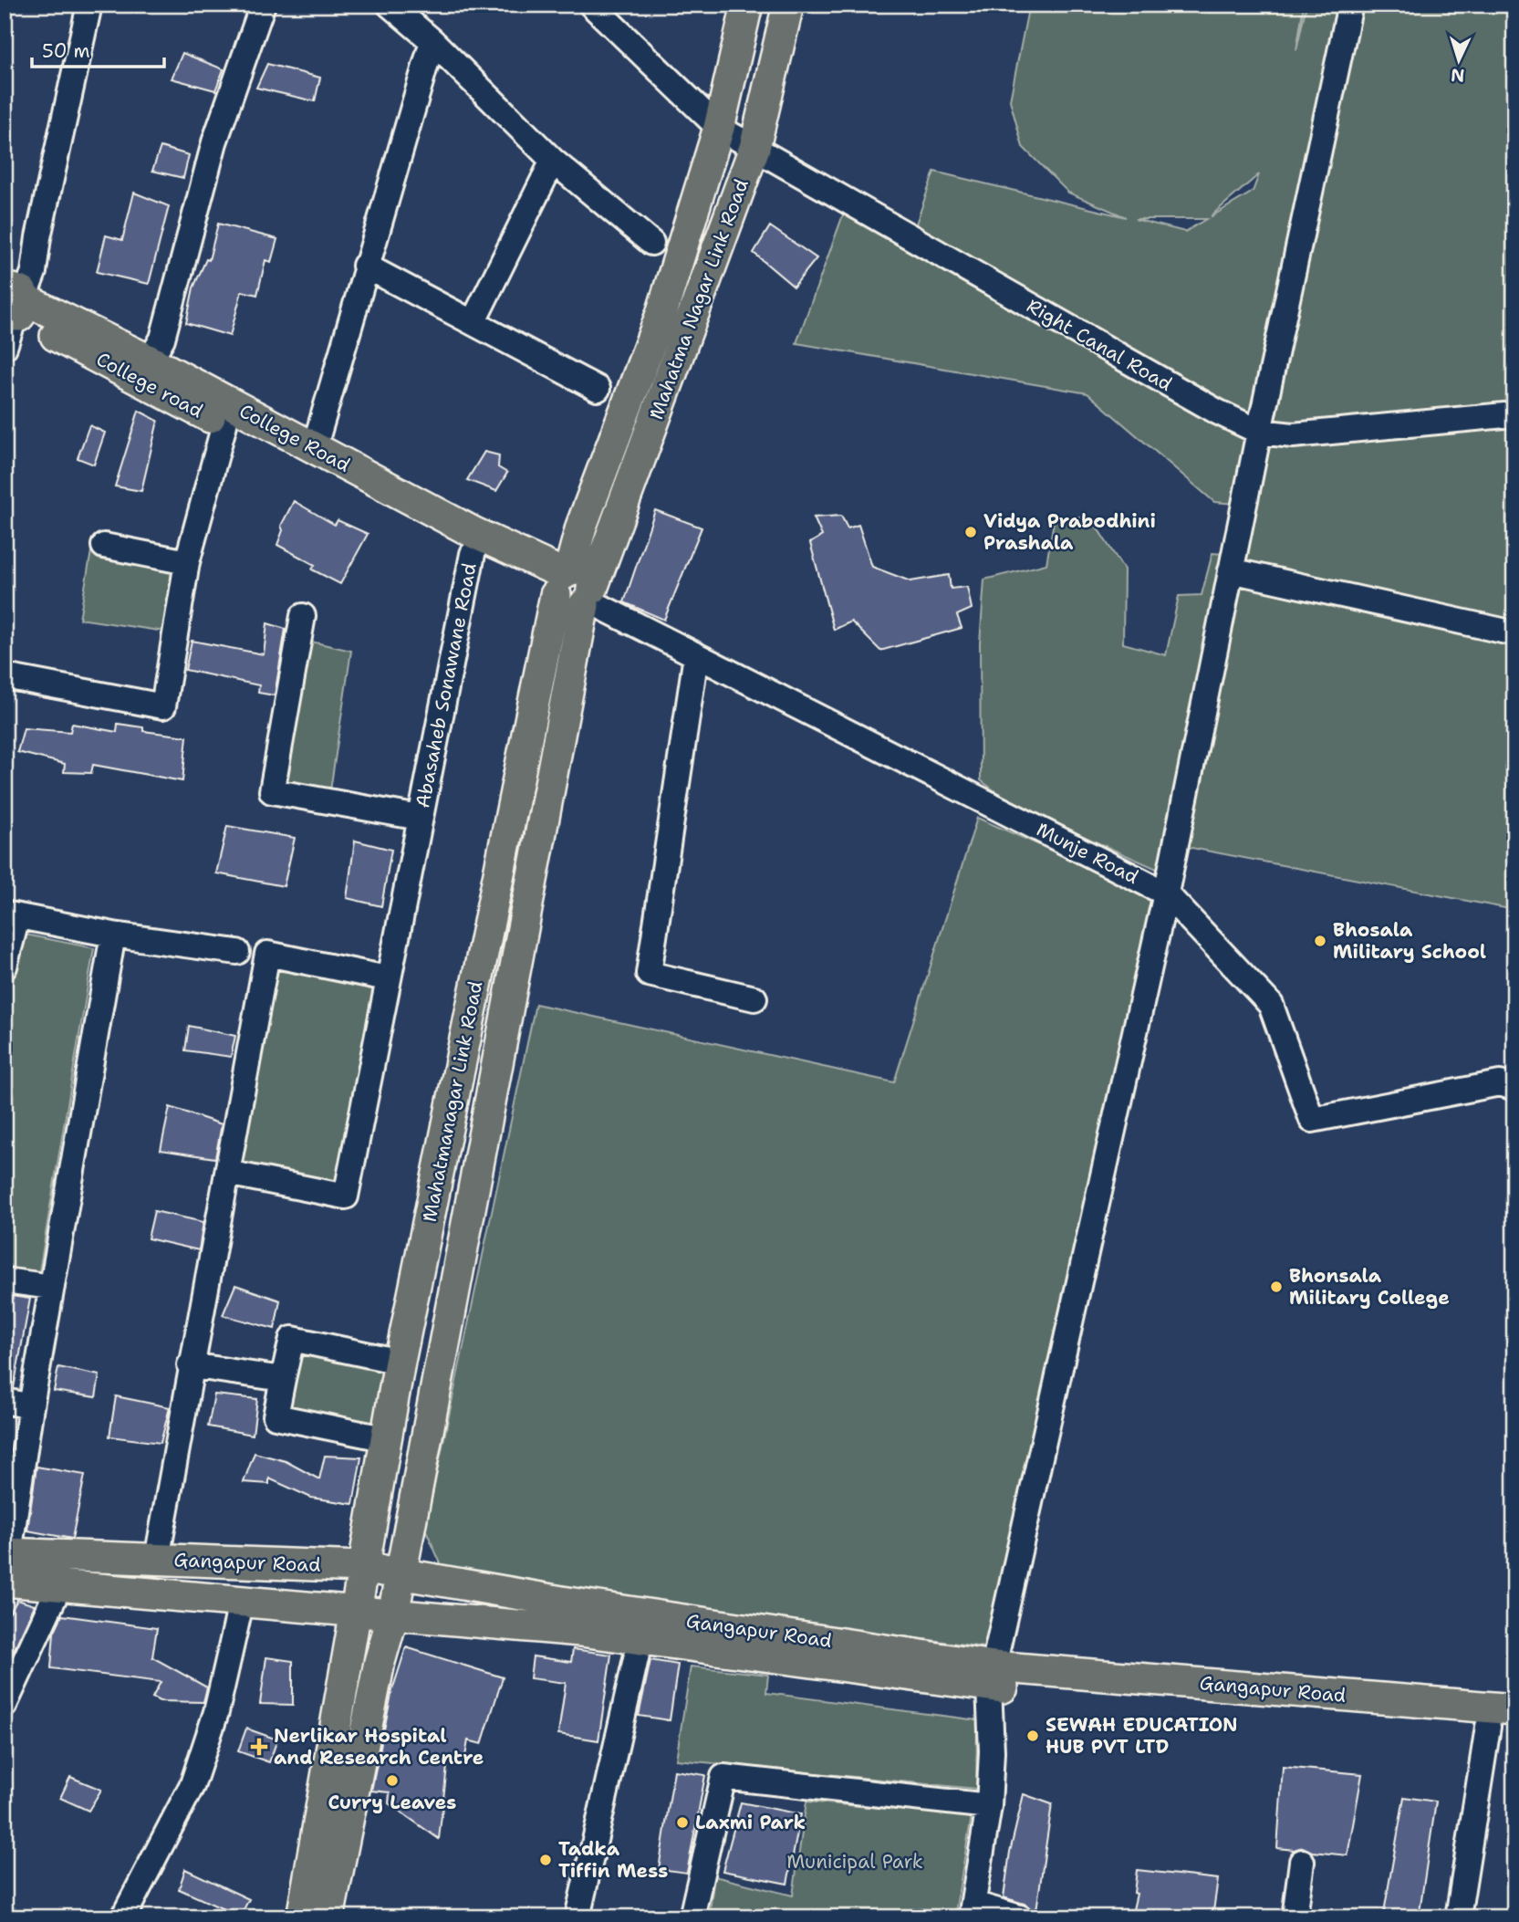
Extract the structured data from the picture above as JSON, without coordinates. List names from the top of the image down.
{
  "streets": {
    "main road": [
      "Mahatma Nagar Link Road",
      "College road",
      "College Road",
      "Mahatmanagar Link Road",
      "Gangapur Road"
    ],
    "street": ["Right Canal Road", "Abasaheb Sonawane Road", "Munje Road"]
  },
  "crossings": [
    ["Mahatma Nagar Link Road", "Right Canal Road"],
    ["Mahatma Nagar Link Road", "College road"],
    ["Mahatma Nagar Link Road", "College Road"],
    ["Mahatma Nagar Link Road", "Munje Road"],
    ["Mahatma Nagar Link Road", "Mahatmanagar Link Road"],
    ["Right Canal Road", "Munje Road"],
    ["College road", "College Road"],
    ["College road", "Abasaheb Sonawane Road"],
    ["College road", "Munje Road"],
    ["College road", "Mahatmanagar Link Road"],
    ["College Road", "Munje Road"],
    ["College Road", "Mahatmanagar Link Road"],
    ["Munje Road", "Mahatmanagar Link Road"],
    ["Mahatmanagar Link Road", "Gangapur Road"]
  ],
  "parks": ["Municipal Park"],
  "places": {
    "other": [
      "Vidya Prabodhini Prashala",
      "Bhosala Military School",
      "Bhonsala Military College",
      "SEWAH EDUCATION HUB PVT LTD",
      "Curry Leaves",
      "Laxmi Park",
      "Tadka Tiffin Mess"
    ],
    "health": ["Nerlikar Hospital and Research Centre"]
  },
  "scale_bar": "50 m",
  "north": "bottom"
}
